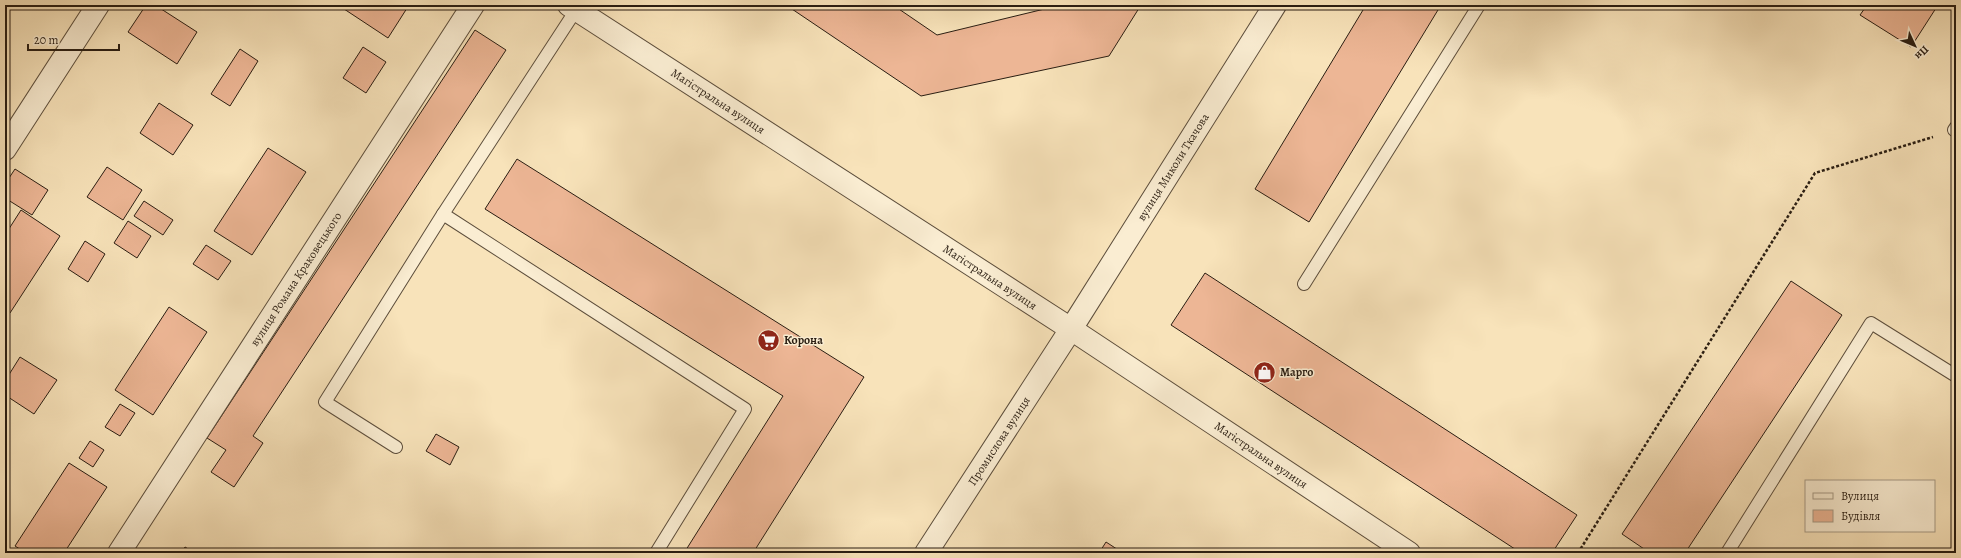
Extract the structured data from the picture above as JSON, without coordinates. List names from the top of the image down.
{
  "streets": {
    "street": [
      "Магістральна вулиця",
      "вулиця Миколи Ткачова",
      "вулиця Романа Краковецького",
      "Промислова вулиця"
    ]
  },
  "crossings": [
    ["Магістральна вулиця", "вулиця Миколи Ткачова"],
    ["Магістральна вулиця", "Промислова вулиця"],
    ["вулиця Миколи Ткачова", "Промислова вулиця"]
  ],
  "places": {
    "supermarket": ["Корона"],
    "shop": ["Марго"]
  },
  "legend": ["Вулиця", "Будівля"],
  "scale_bar": "20 m",
  "north": "bottom right"
}
